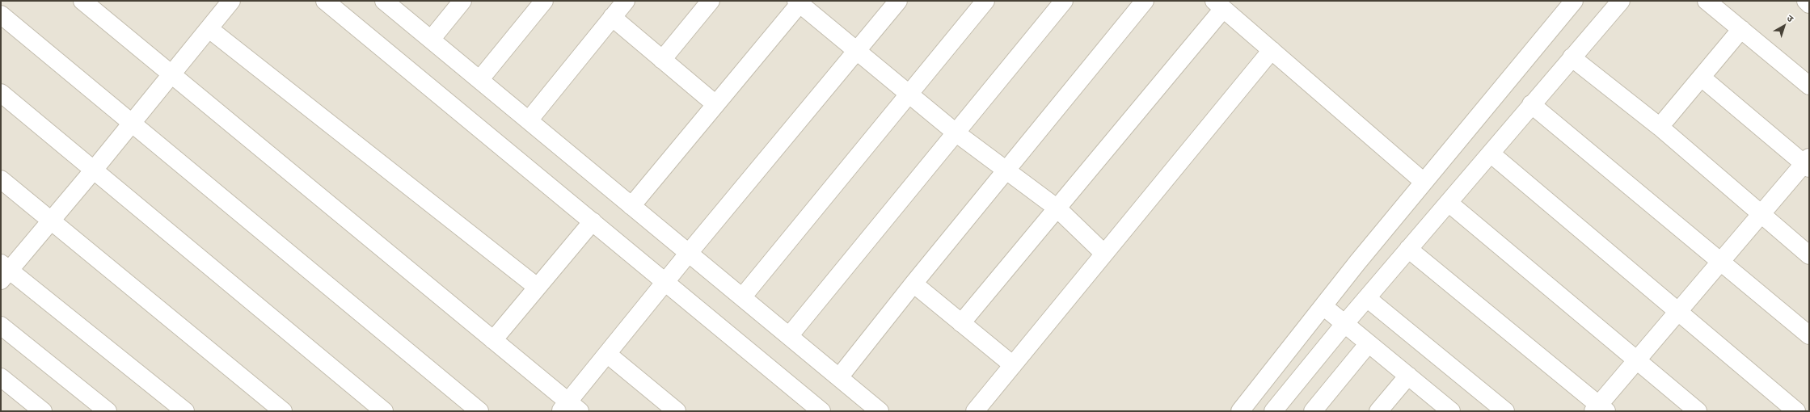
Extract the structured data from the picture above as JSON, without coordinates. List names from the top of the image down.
{
  "north": "top right"
}
